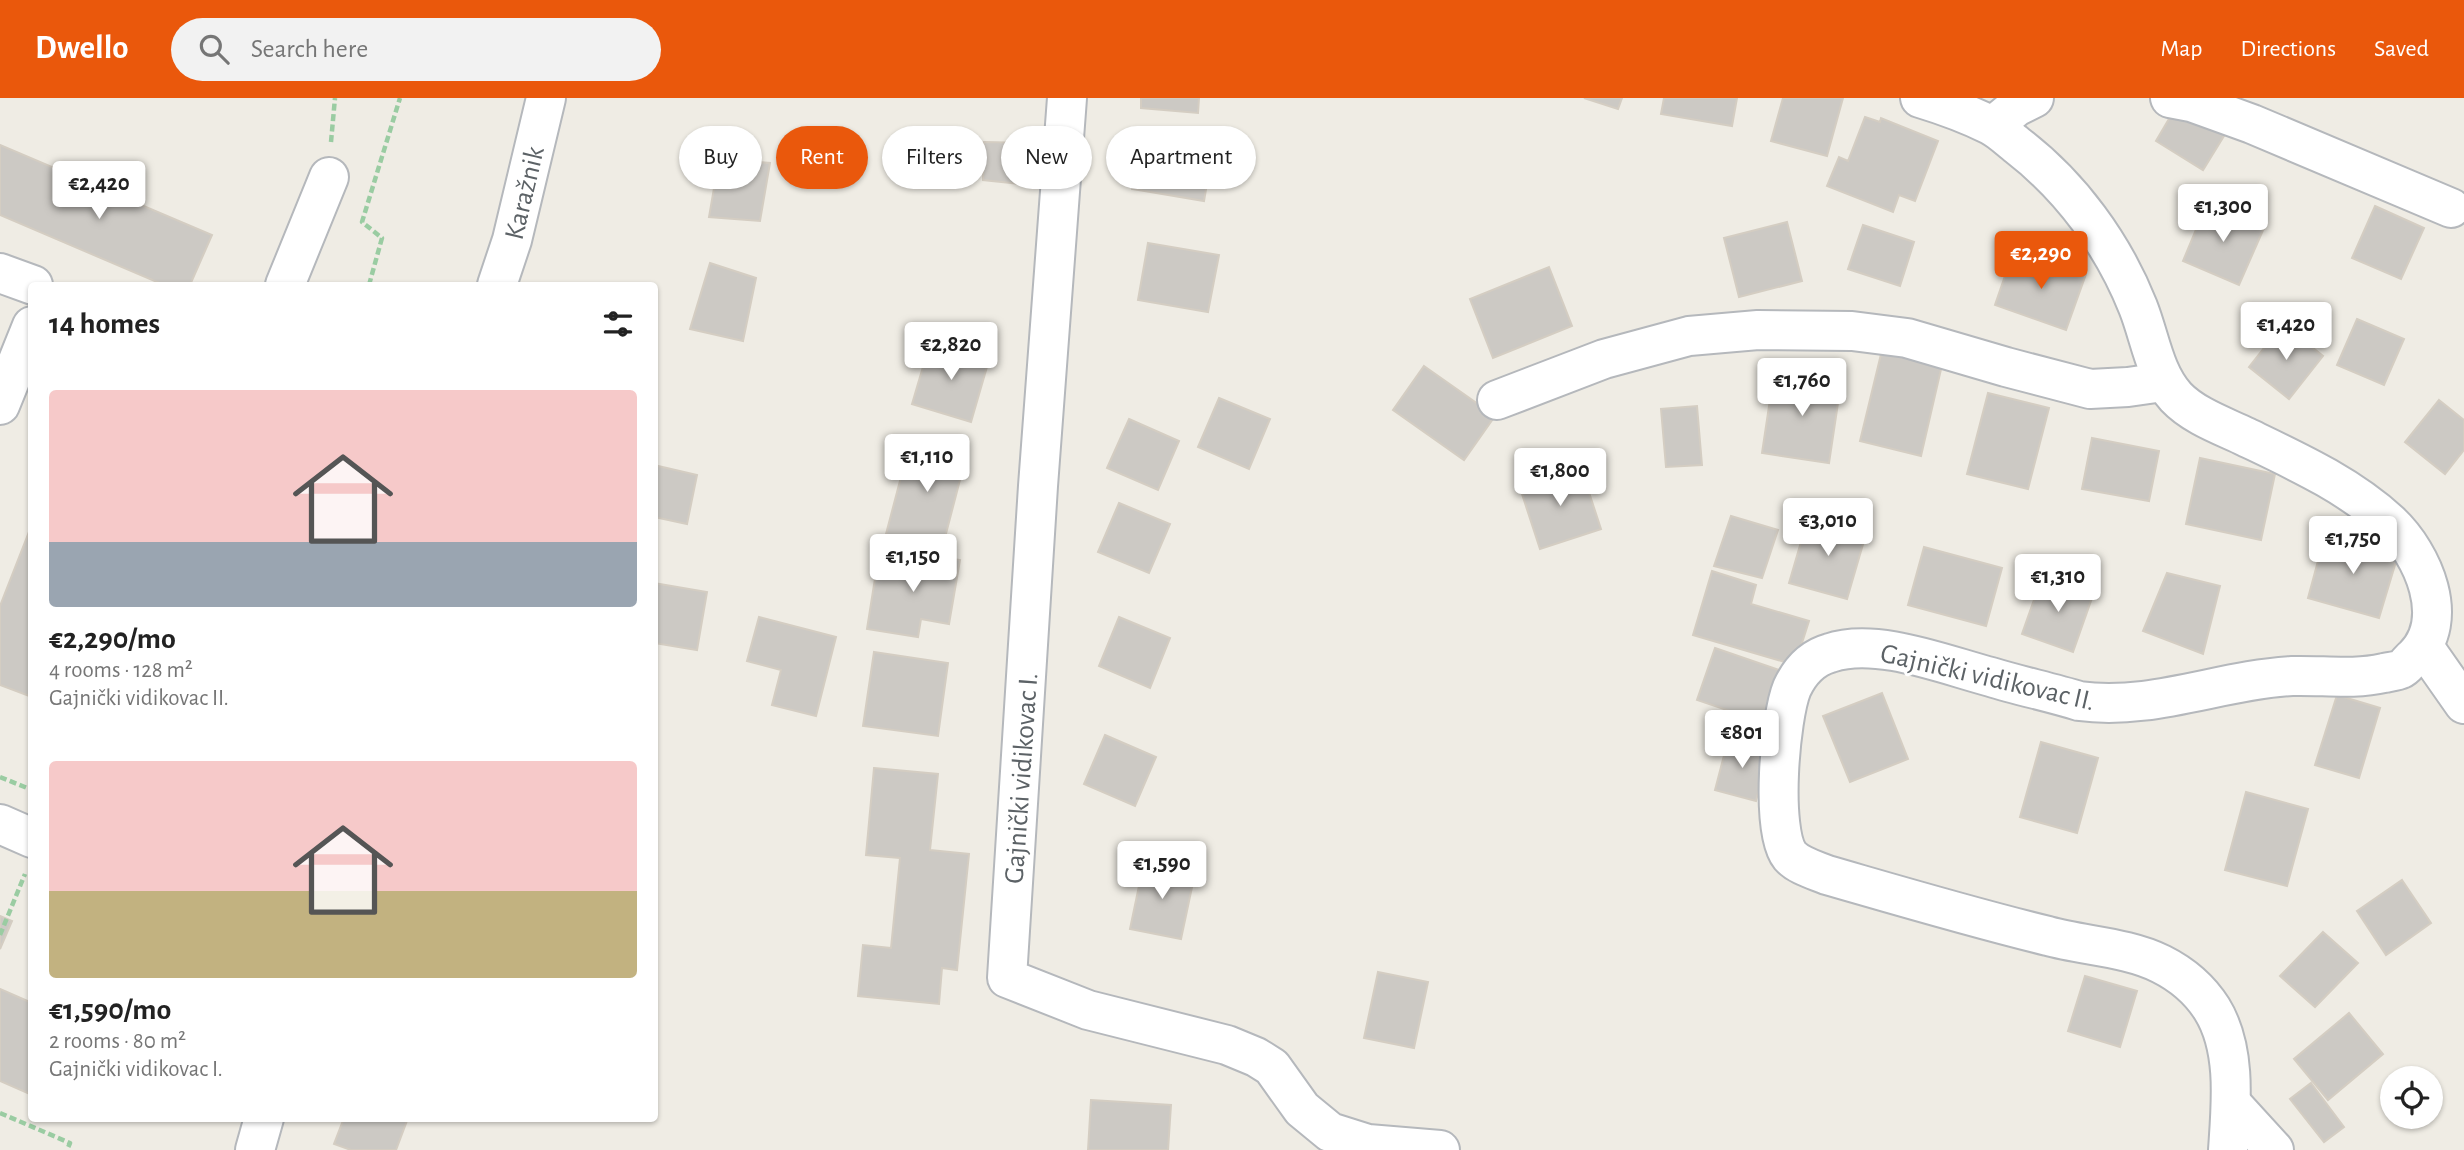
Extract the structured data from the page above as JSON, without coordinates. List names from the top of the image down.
{
  "streets": {
    "street": ["Karažnik", "Gajnički vidikovac II.", "Gajnički vidikovac I."]
  },
  "page": {
    "header": "Dwello",
    "search": "Search here",
    "nav": ["Map", "Directions", "Saved"],
    "chip": [
      "Buy",
      "Rent",
      "Filters",
      "New",
      "Apartment"
    ],
    "price": [
      "€2,420",
      "€1,300",
      "€2,290",
      "€1,420",
      "€2,820",
      "€1,760",
      "€1,110",
      "€1,800",
      "€3,010",
      "€1,750",
      "€1,150",
      "€1,310",
      "€801",
      "€1,590"
    ],
    "heading": "14 homes",
    "list": [
      {
        "name": "€2,290/mo",
        "note": "4 rooms · 128 m² · Gajnički vidikovac II."
      },
      {
        "name": "€1,590/mo",
        "note": "2 rooms · 80 m² · Gajnički vidikovac I."
      }
    ]
  }
}
